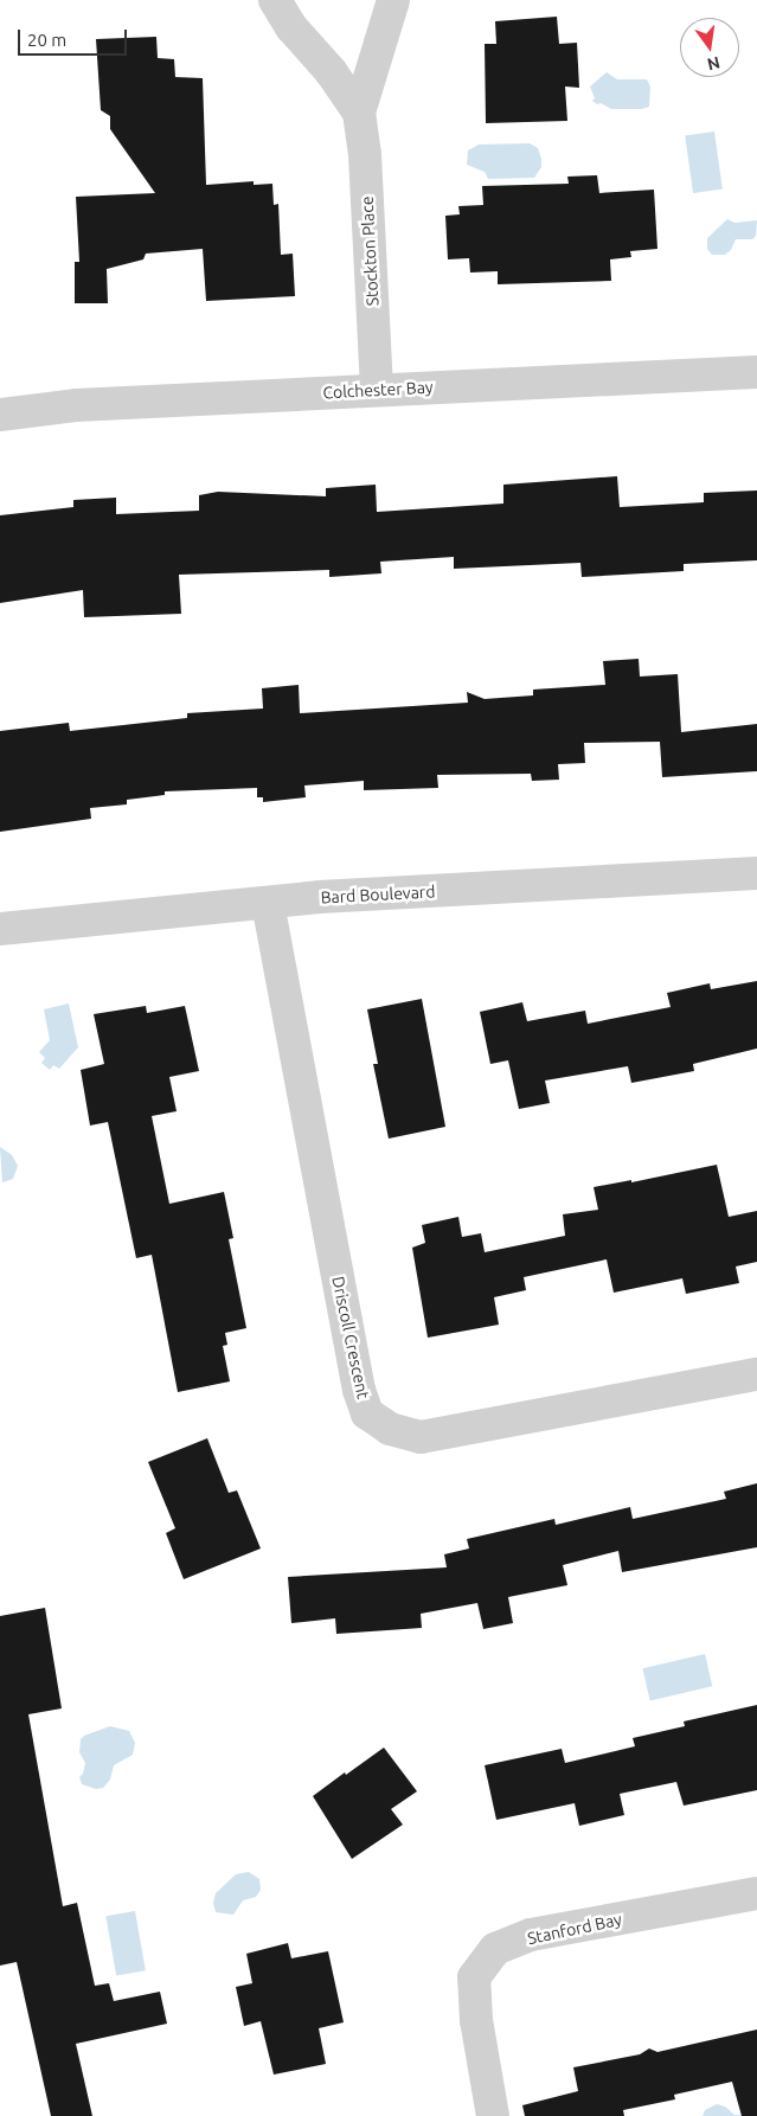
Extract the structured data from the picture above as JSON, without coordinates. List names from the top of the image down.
{
  "streets": {
    "street": [
      "Stockton Place",
      "Colchester Bay",
      "Bard Boulevard",
      "Driscoll Crescent",
      "Stanford Bay"
    ]
  },
  "crossings": [
    ["Stockton Place", "Colchester Bay"],
    ["Bard Boulevard", "Driscoll Crescent"]
  ],
  "scale_bar": "20 m",
  "north": "bottom"
}
